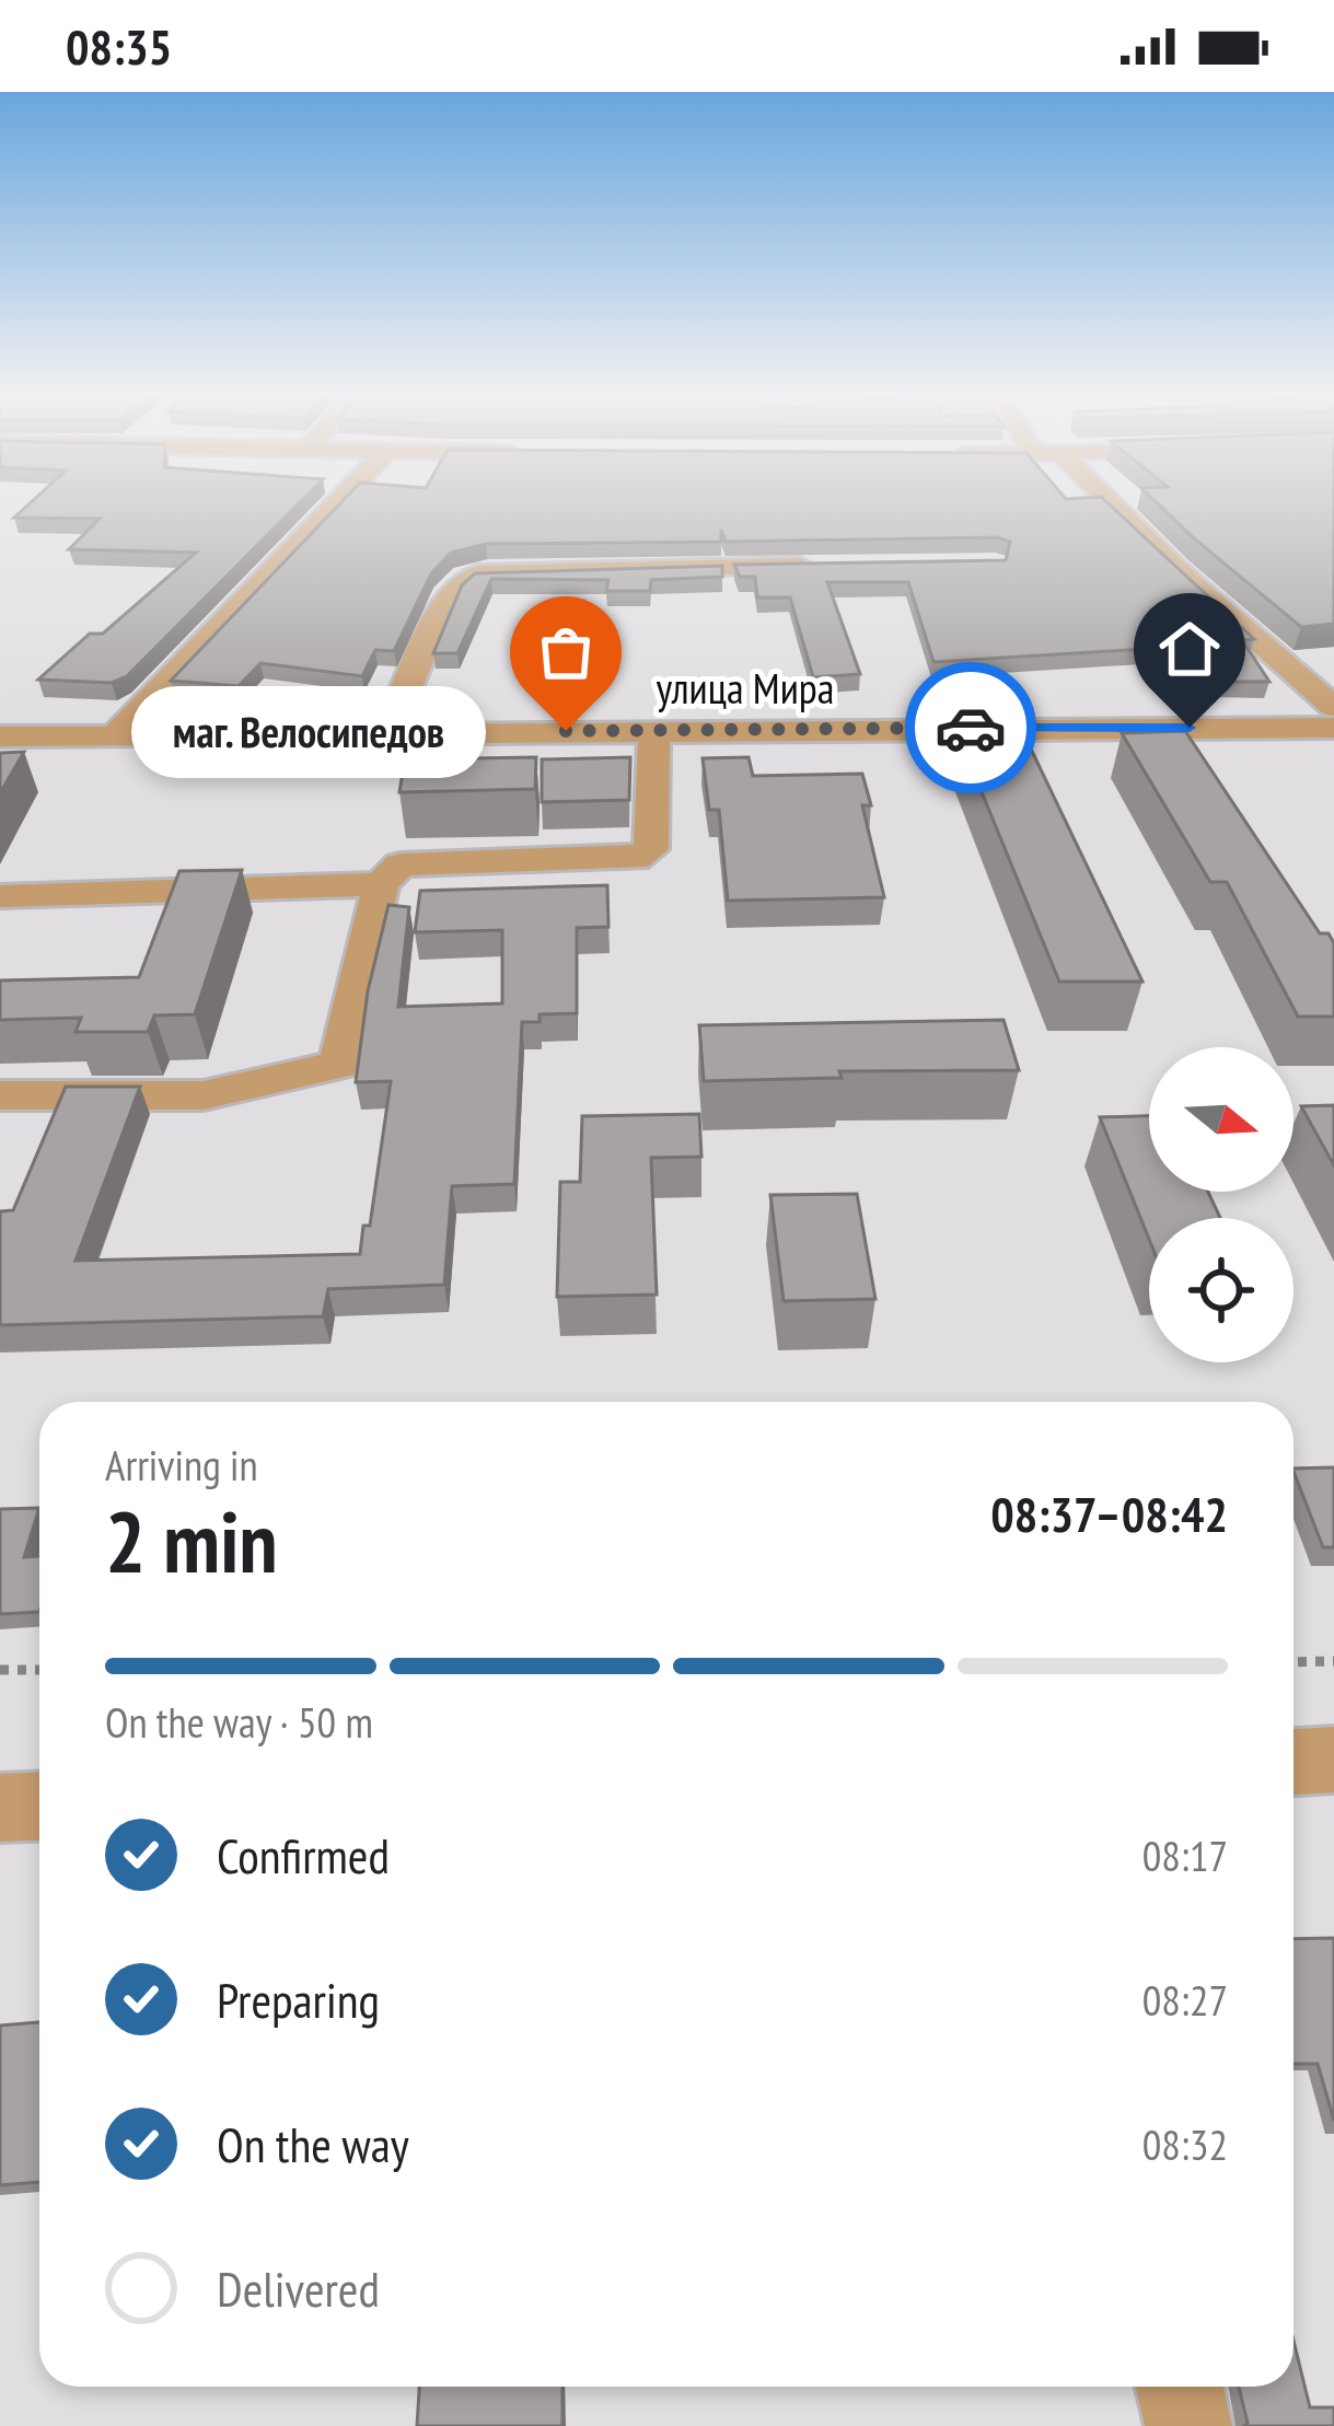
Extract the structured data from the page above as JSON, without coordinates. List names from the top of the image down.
{
  "streets": {
    "street": ["улица Мира"]
  },
  "places": ["маг. Велосипедов"],
  "north": "right",
  "page": {
    "status": "08:35",
    "bubble": "маг. Велосипедов",
    "heading": ["2 min", "Arriving in", "08:37–08:42"],
    "bar": "On the way · 50 m",
    "list": [
      ["Confirmed", "08:17"],
      ["Preparing", "08:27"],
      ["On the way", "08:32"],
      "Delivered"
    ]
  }
}
